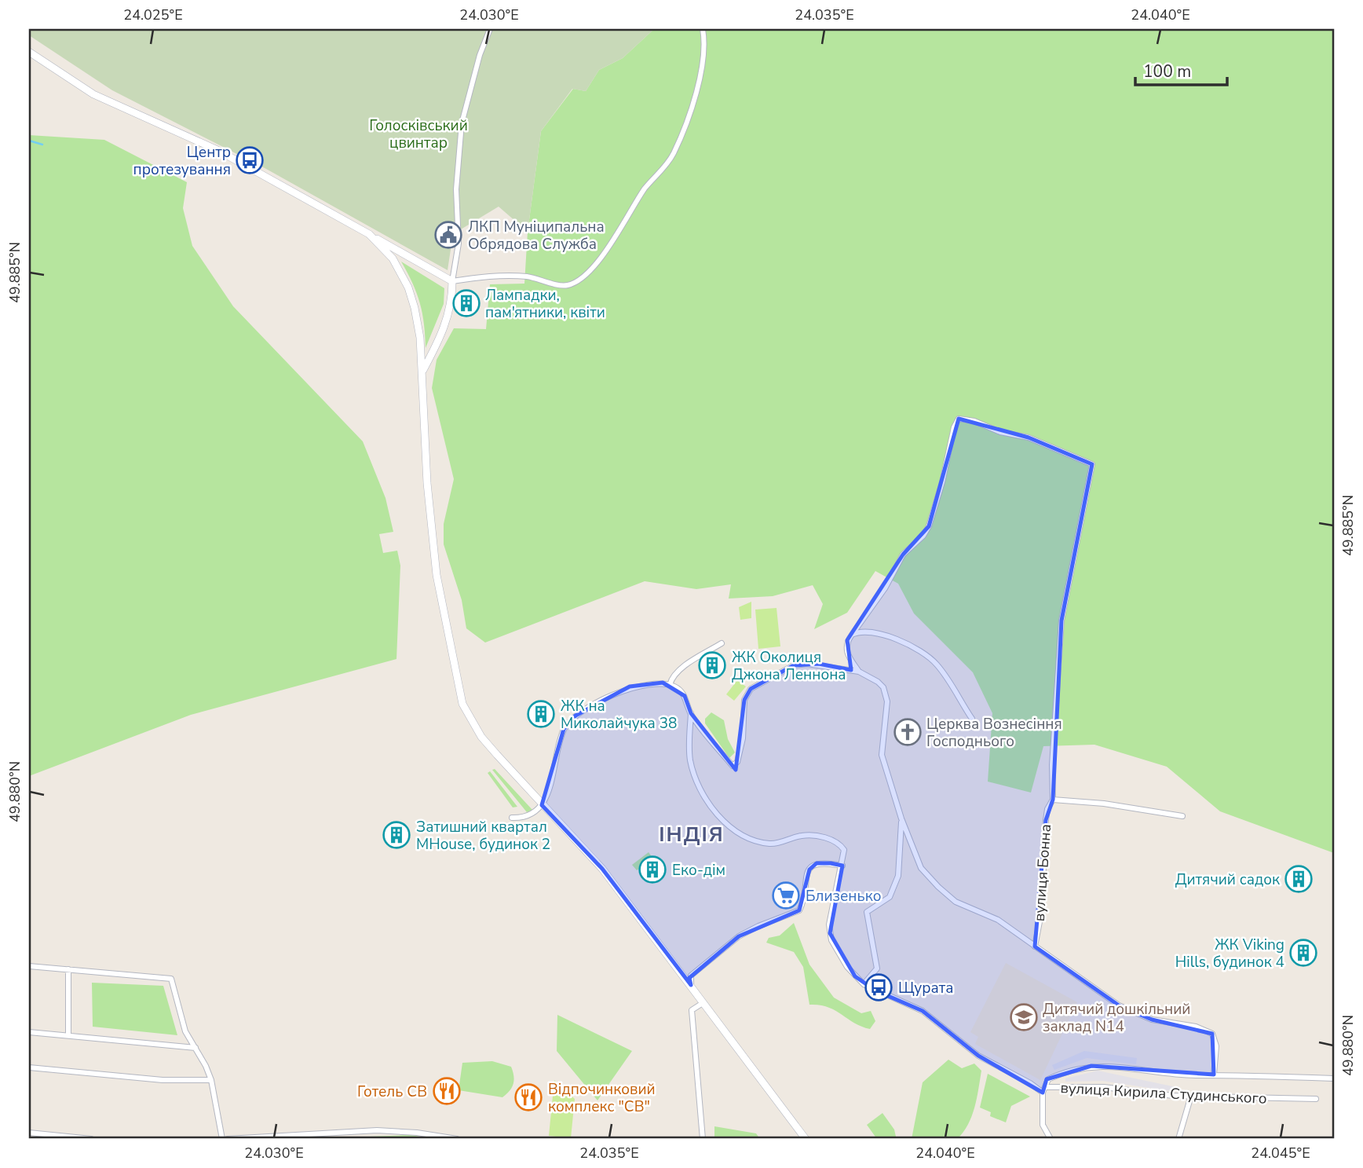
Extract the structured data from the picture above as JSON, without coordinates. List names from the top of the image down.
{
  "streets": {
    "street": ["вулиця Бонна", "вулиця Кирила Студинського"]
  },
  "districts": ["ІНДІЯ"],
  "parks": ["Голосківський цвинтар"],
  "places": {
    "bus stop": ["Центр протезування", "Щурата"],
    "public building": ["ЛКП Муніципальна Обрядова Служба"],
    "building": [
      "Лампадки, пам'ятники, квіти",
      "ЖК Околиця Джона Леннона",
      "ЖК на Миколайчука 38",
      "Затишний квартал MHouse, будинок 2",
      "Еко-дім",
      "Дитячий садок",
      "ЖК Viking Hills, будинок 4"
    ],
    "church": ["Церква Вознесіння Господнього"],
    "supermarket": ["Близенько"],
    "school or university": ["Дитячий дошкільний заклад N14"],
    "restaurant": ["Готель СВ", "Відпочинковий комплекс \"СВ\""]
  },
  "scale_bar": "100 m",
  "coordinates": [
    "24.025°E",
    "24.030°E",
    "24.035°E",
    "24.040°E",
    "49.885°N",
    "49.880°N",
    "24.045°E"
  ]
}
